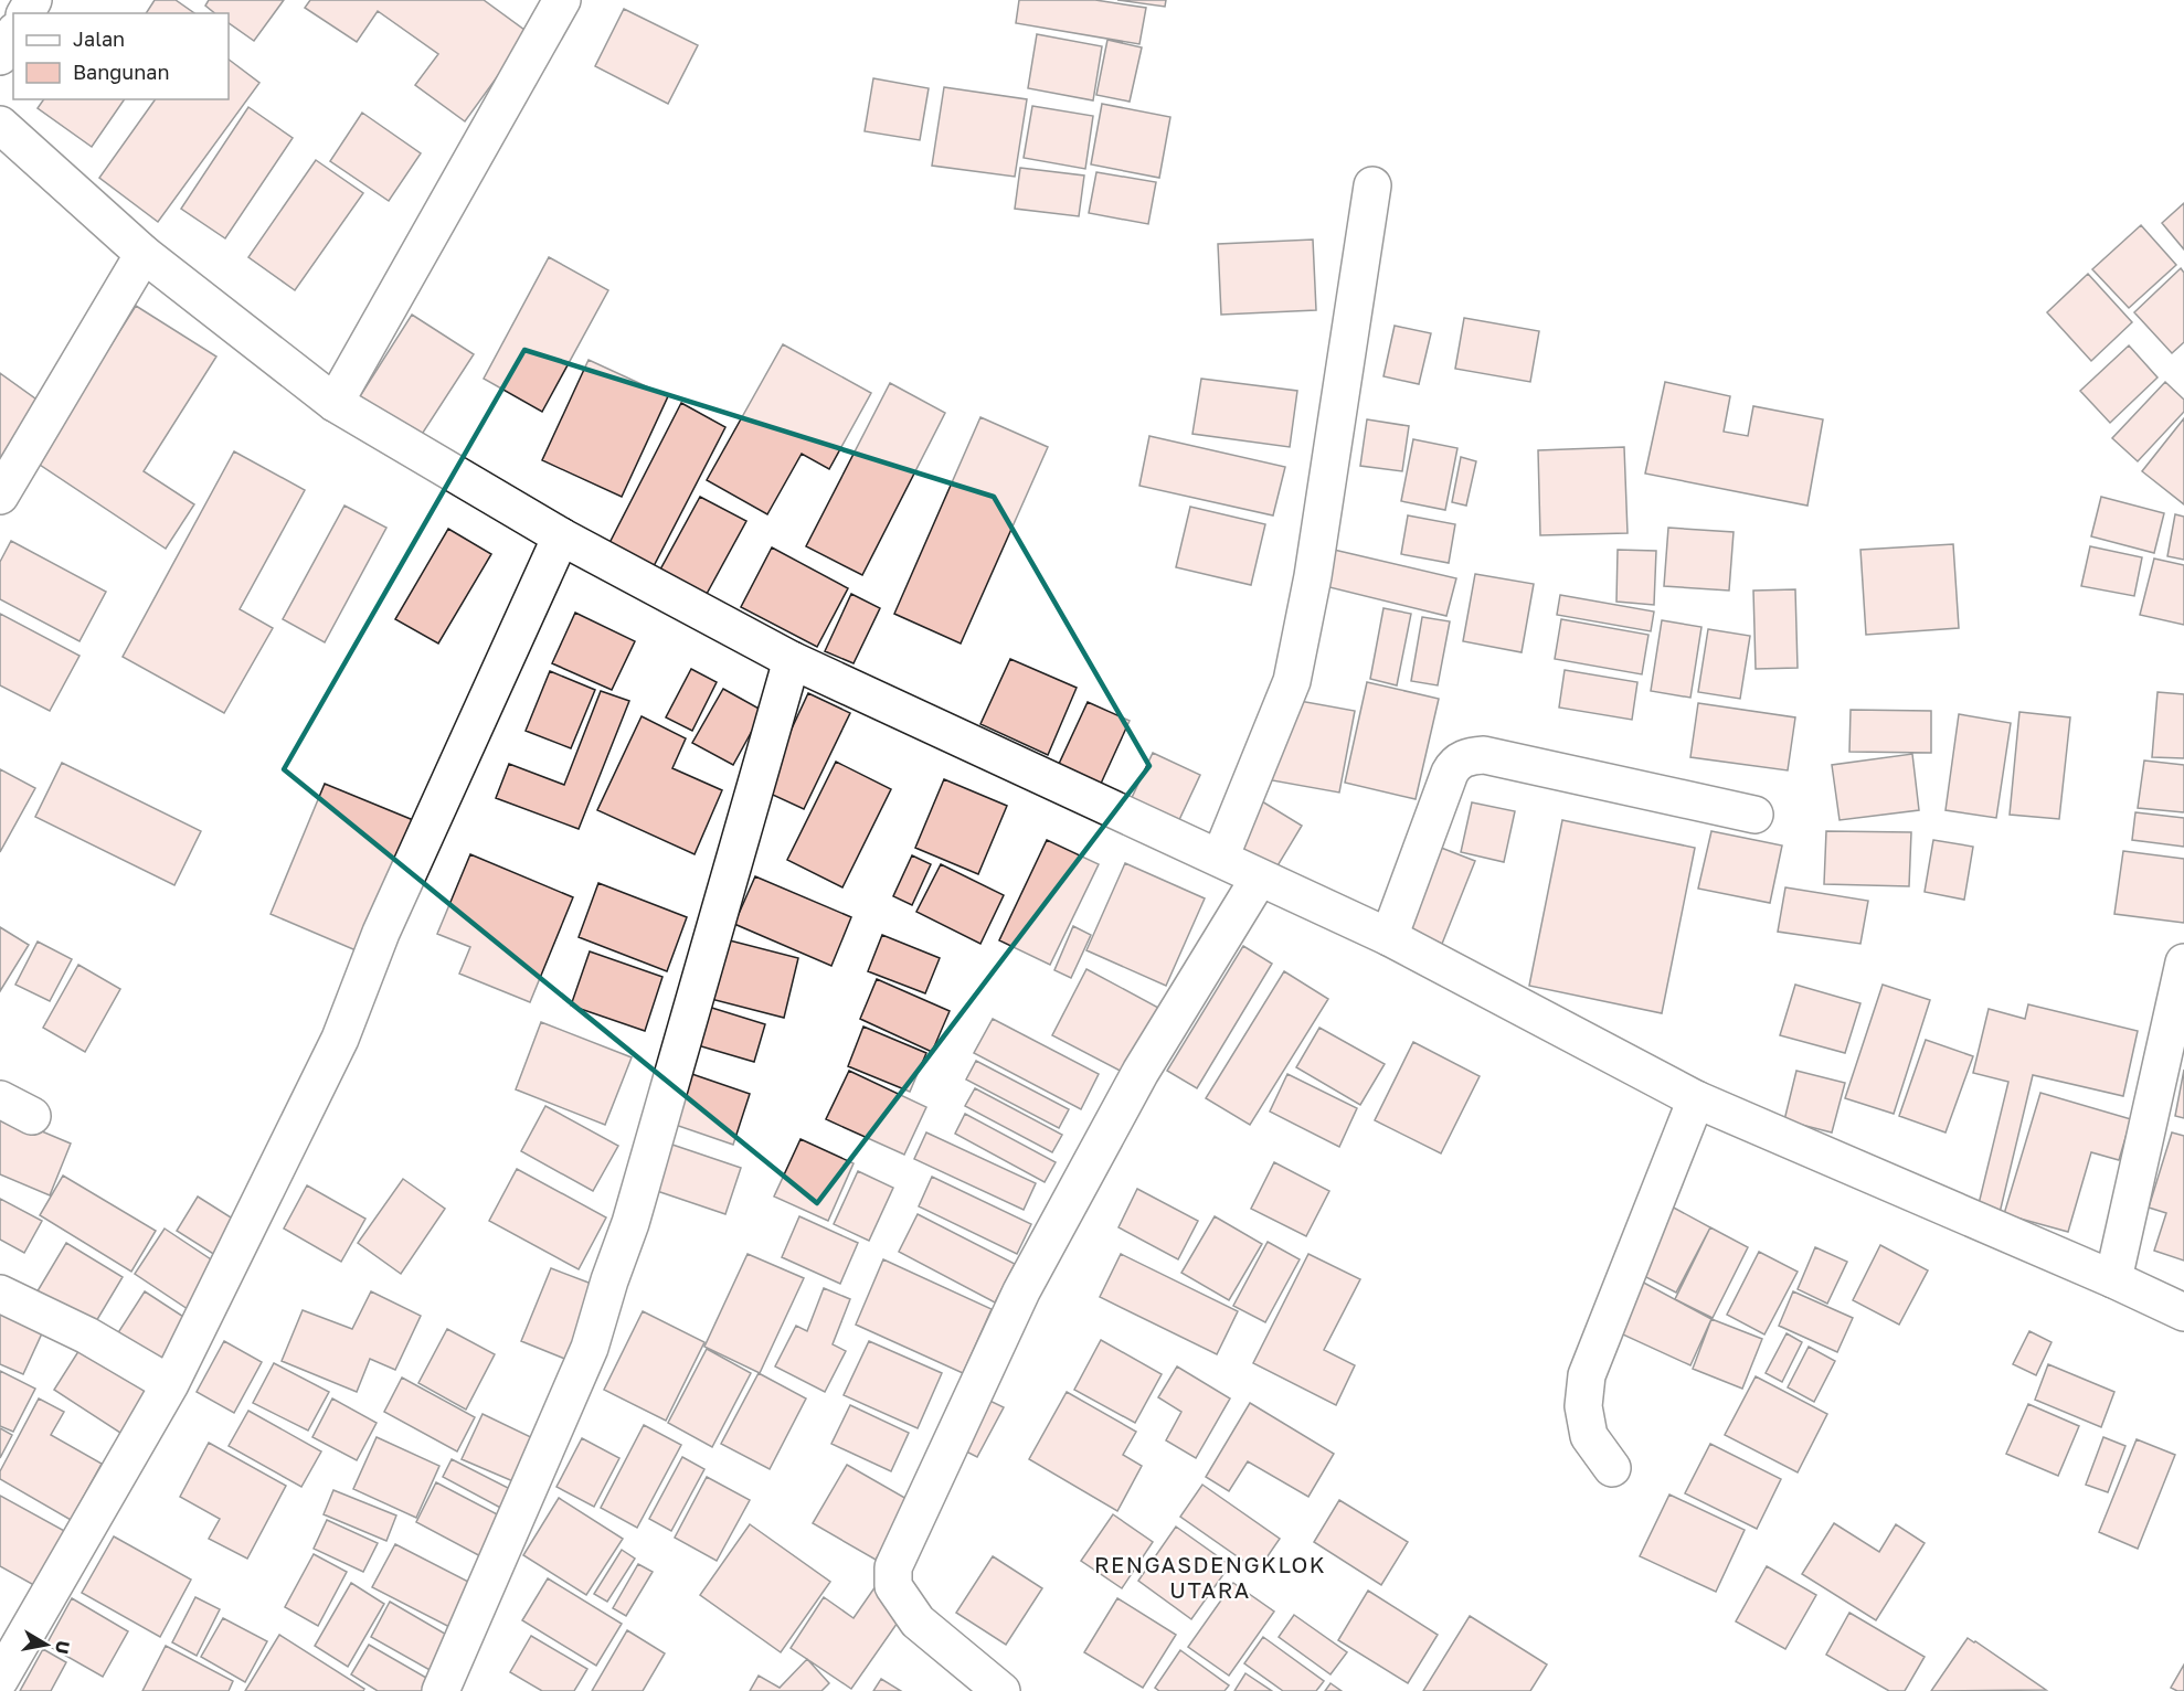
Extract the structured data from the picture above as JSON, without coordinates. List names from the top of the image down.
{
  "districts": ["RENGASDENGKLOK UTARA"],
  "legend": ["Jalan", "Bangunan"],
  "north": "right"
}
